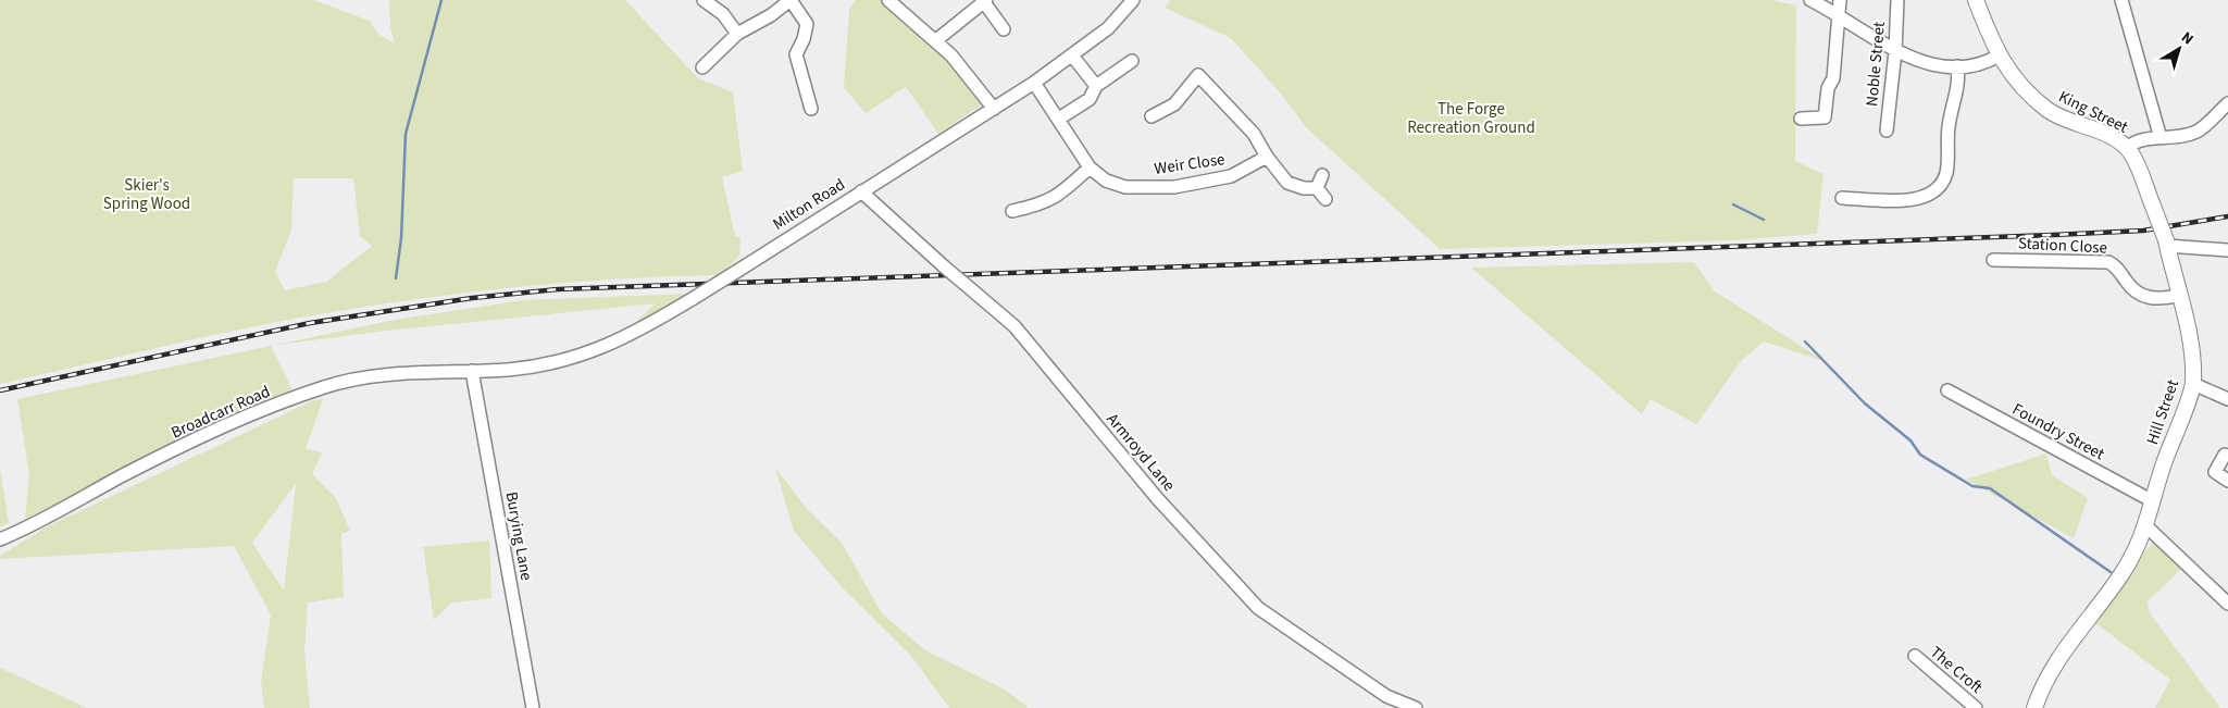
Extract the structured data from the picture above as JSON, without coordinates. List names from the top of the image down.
{
  "streets": {
    "main road": ["King Street", "Hill Street"],
    "street": [
      "Noble Street",
      "Weir Close",
      "Milton Road",
      "Station Close",
      "Broadcarr Road",
      "Foundry Street",
      "Armroyd Lane",
      "Burying Lane",
      "The Croft"
    ]
  },
  "crossings": [
    ["King Street", "Hill Street"],
    ["Weir Close", "Milton Road"],
    ["Milton Road", "Broadcarr Road"],
    ["Milton Road", "Armroyd Lane"],
    ["Milton Road", "Burying Lane"],
    ["Station Close", "Hill Street"],
    ["Broadcarr Road", "Burying Lane"],
    ["Hill Street", "Foundry Street"]
  ],
  "parks": ["The Forge Recreation Ground", "Skier's Spring Wood"],
  "north": "top right"
}
